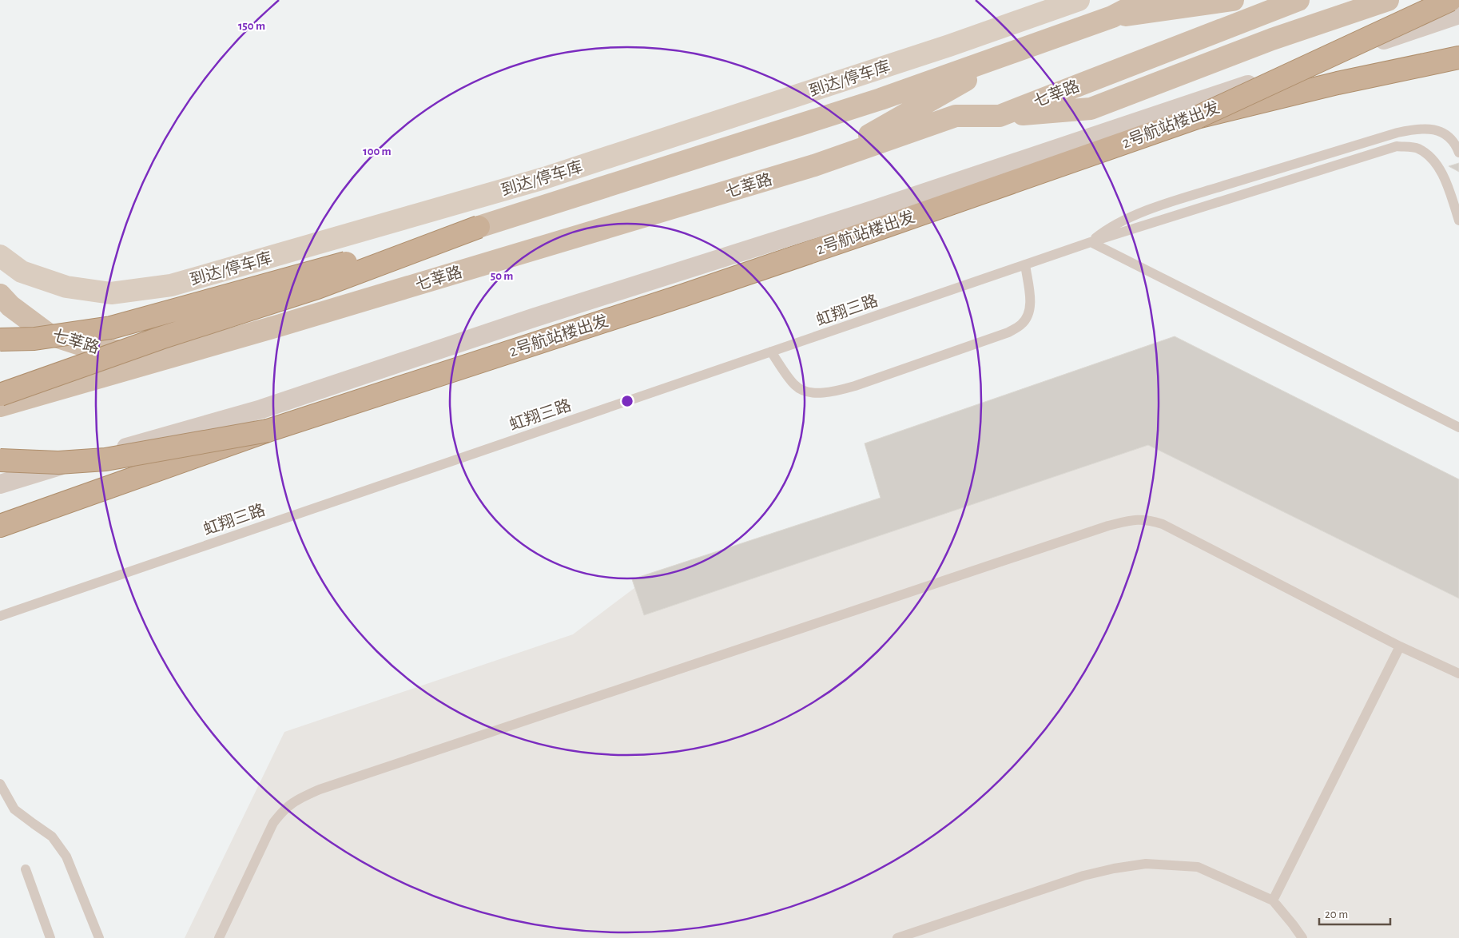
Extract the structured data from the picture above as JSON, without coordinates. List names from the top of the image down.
{
  "streets": {
    "highway": ["2号航站楼出发"],
    "main road": ["到达/停车库", "七莘路"],
    "lane": ["虹翔三路"]
  },
  "scale_bar": "20 m",
  "rings": ["150 m", "100 m", "50 m"]
}
